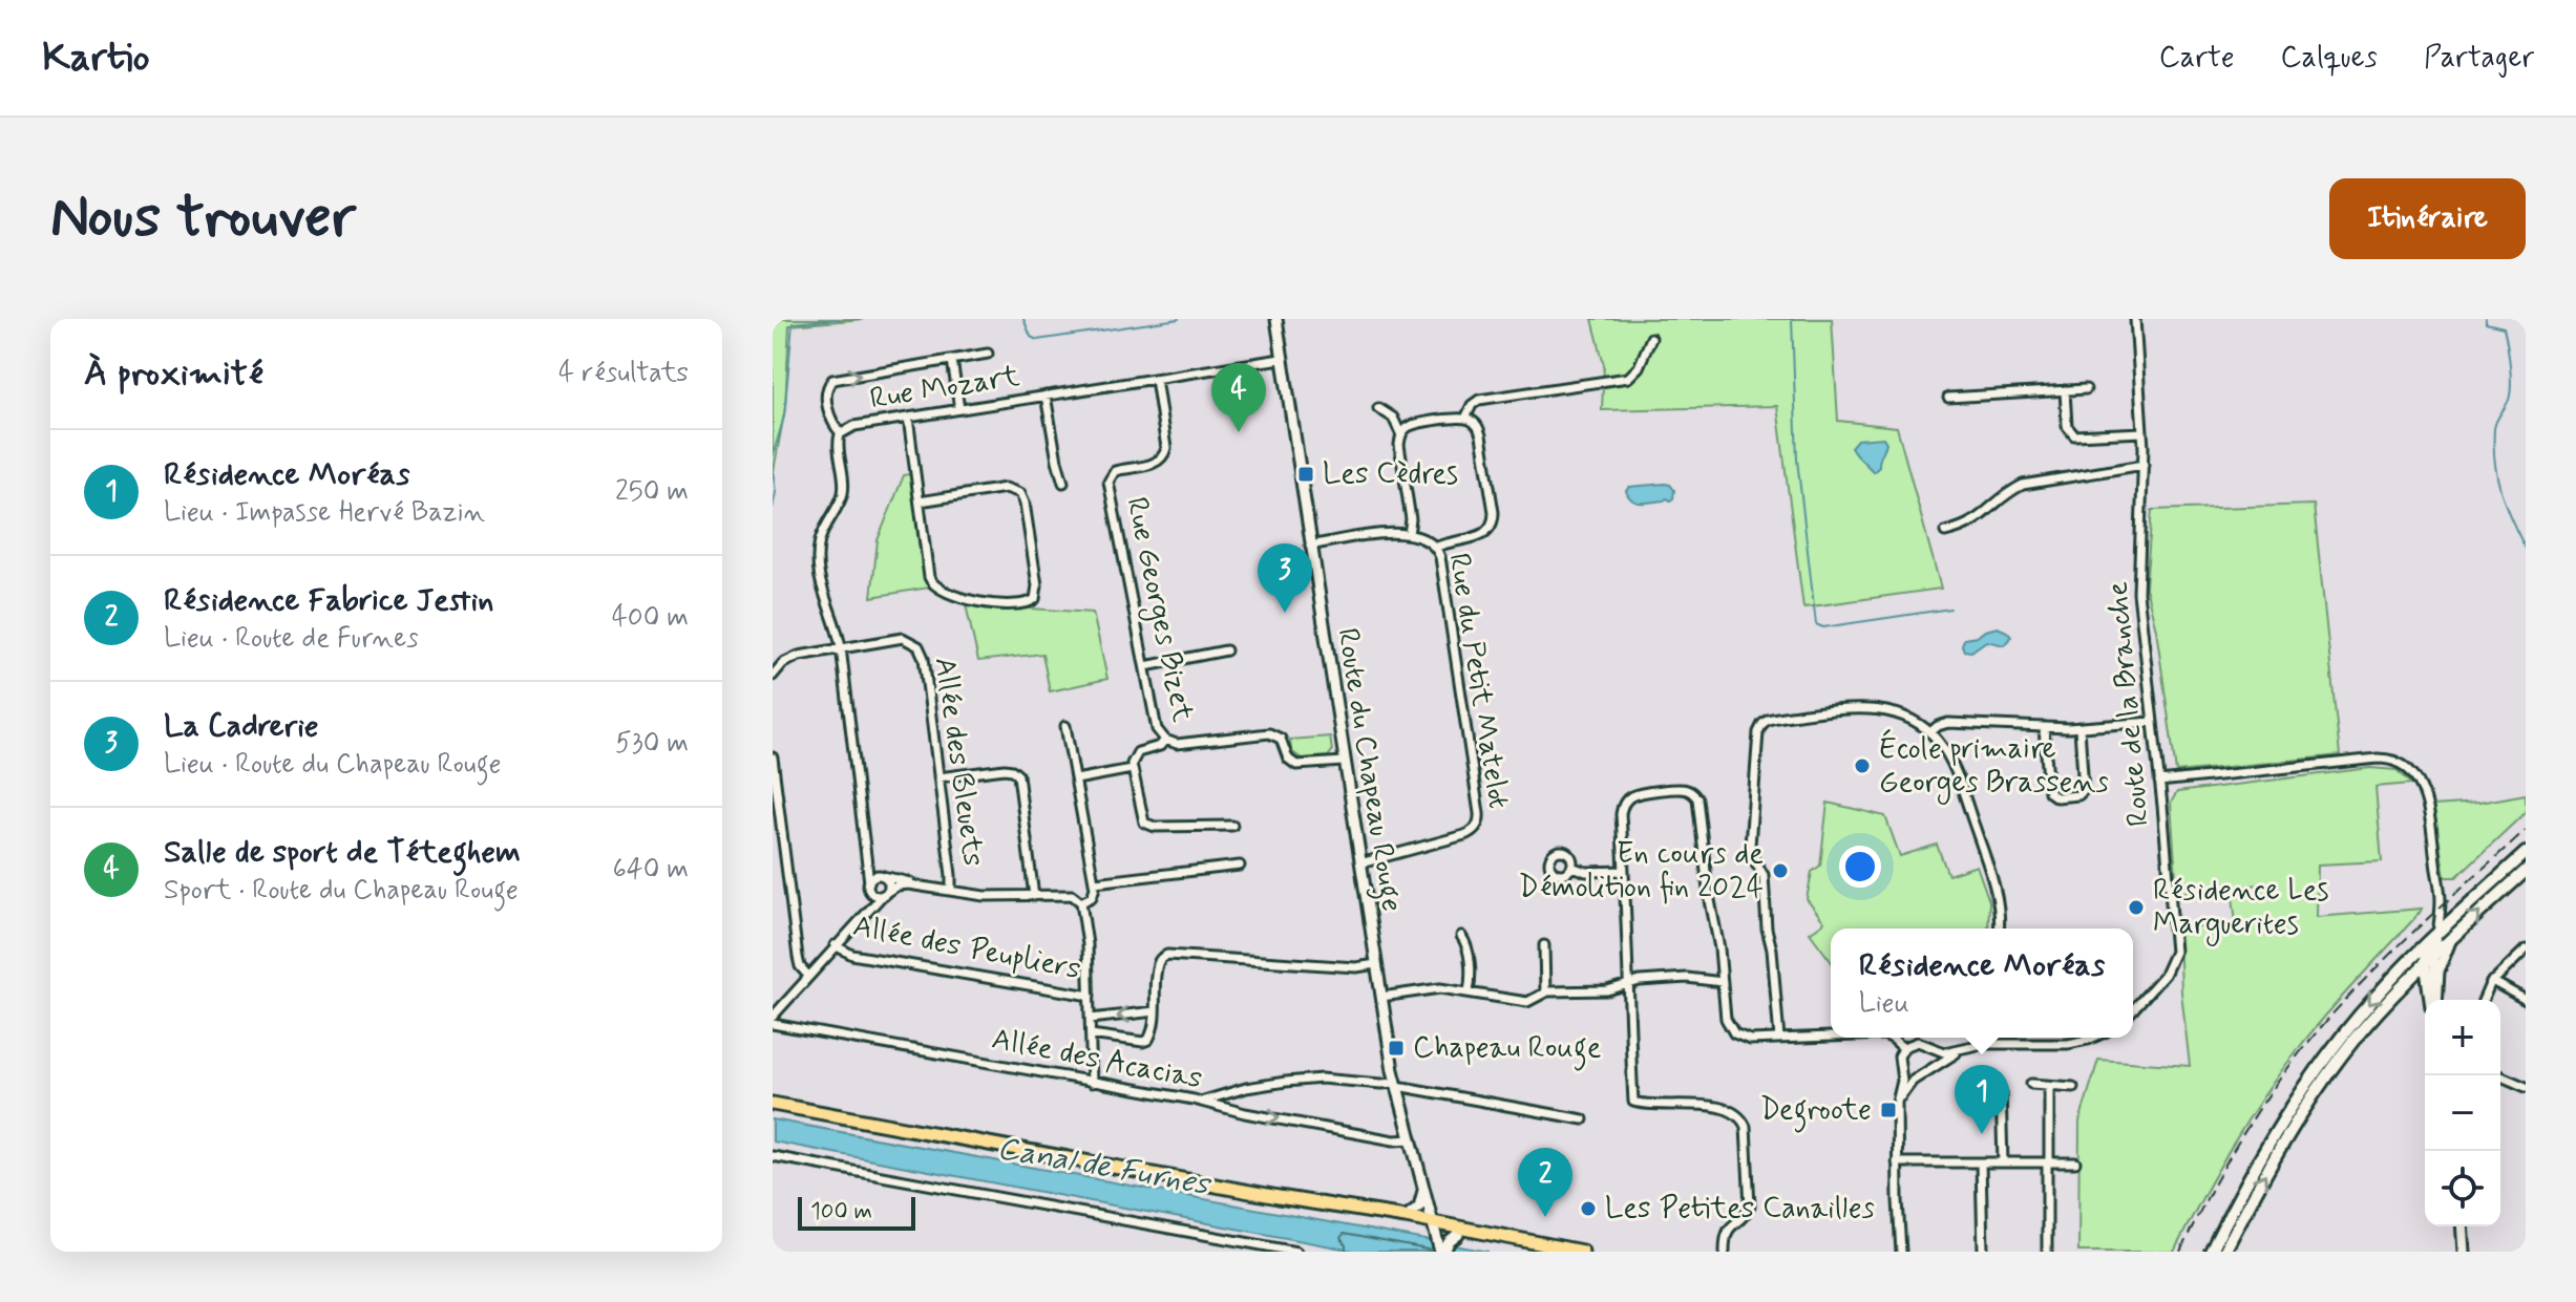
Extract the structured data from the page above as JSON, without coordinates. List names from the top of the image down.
{
  "streets": {
    "street": [
      "Rue Mozart",
      "Rue Georges Bizet",
      "Rue du Petit Matelot",
      "Route de la Branche",
      "Allée des Bleuets",
      "Route du Chapeau Rouge",
      "Allée des Peupliers",
      "Allée des Acacias"
    ]
  },
  "crossings": [
    ["Rue Mozart", "Rue Georges Bizet"],
    ["Rue Mozart", "Allée des Bleuets"],
    ["Rue Mozart", "Route du Chapeau Rouge"],
    ["Rue du Petit Matelot", "Route du Chapeau Rouge"],
    ["Route du Chapeau Rouge", "Allée des Acacias"]
  ],
  "water": ["Canal de Furnes"],
  "places": {
    "transit": ["Les Cèdres", "Chapeau Rouge", "Degroote"],
    "other": [
      "École primaire Georges Brassens",
      "En cours de Démolition fin 2024",
      "Résidence Les Marguerites",
      "Les Petites Canailles"
    ]
  },
  "scale_bar": "100 m",
  "page": {
    "header": "Kartio",
    "nav": ["Carte", "Calques", "Partager"],
    "buttons": "Itinéraire",
    "title": "Nous trouver",
    "heading": ["À proximité", "4 résultats"],
    "pins": [
      "4",
      "3",
      "1",
      "2"
    ],
    "list": [
      {
        "mark": "1",
        "name": "Résidence Moréas",
        "note": "Lieu · Impasse Hervé Bazin",
        "value": "250 m"
      },
      {
        "mark": "2",
        "name": "Résidence Fabrice Jestin",
        "note": "Lieu · Route de Furnes",
        "value": "400 m"
      },
      {
        "mark": "3",
        "name": "La Cadrerie",
        "note": "Lieu · Route du Chapeau Rouge",
        "value": "530 m"
      },
      {
        "mark": "4",
        "name": "Salle de sport de Téteghem",
        "note": "Sport · Route du Chapeau Rouge",
        "value": "640 m"
      }
    ],
    "popup": ["Résidence Moréas", "Lieu"],
    "map_buttons": ["+", "−"],
    "scale": "100 m"
  }
}
